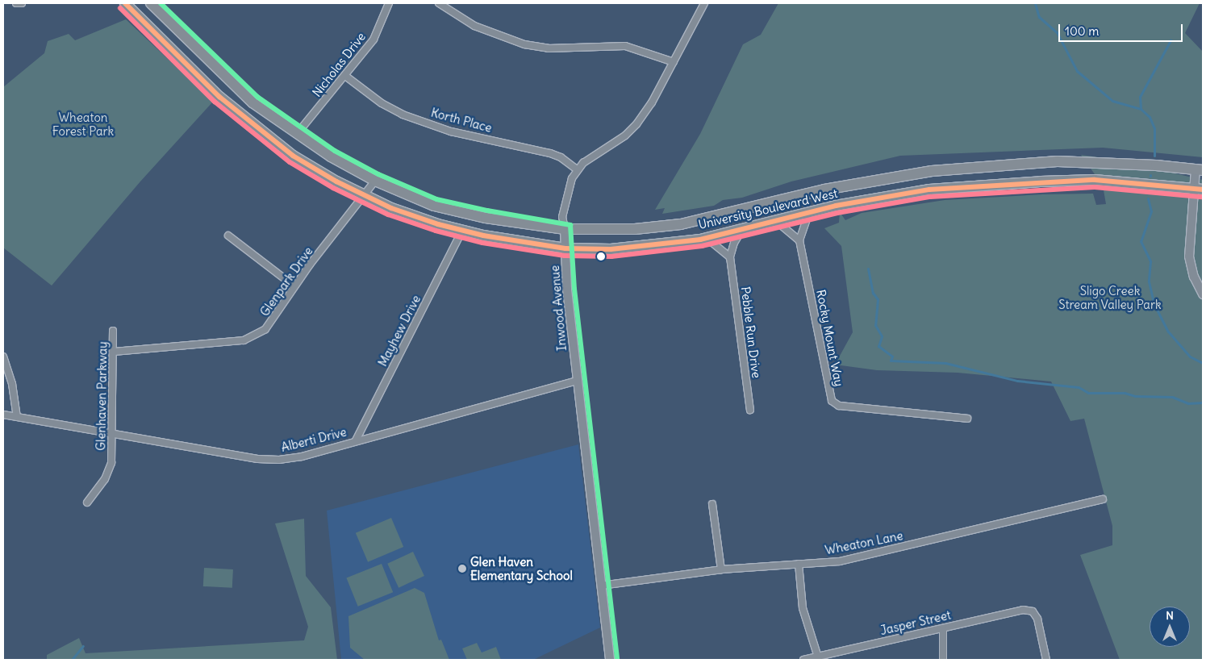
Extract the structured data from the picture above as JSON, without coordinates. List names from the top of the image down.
{
  "streets": {
    "main road": ["University Boulevard West"],
    "street": [
      "Nicholas Drive",
      "Korth Place",
      "Glenpark Drive",
      "Inwood Avenue",
      "Mayhew Drive",
      "Pebble Run Drive",
      "Rocky Mount Way",
      "Glenhaven Parkway",
      "Alberti Drive",
      "Wheaton Lane",
      "Jasper Street"
    ]
  },
  "crossings": [
    ["Nicholas Drive", "Korth Place"],
    ["Nicholas Drive", "University Boulevard West"],
    ["Korth Place", "Inwood Avenue"],
    ["University Boulevard West", "Glenpark Drive"],
    ["University Boulevard West", "Inwood Avenue"],
    ["University Boulevard West", "Mayhew Drive"],
    ["University Boulevard West", "Pebble Run Drive"],
    ["Glenpark Drive", "Glenhaven Parkway"],
    ["Inwood Avenue", "Alberti Drive"],
    ["Inwood Avenue", "Wheaton Lane"],
    ["Mayhew Drive", "Alberti Drive"],
    ["Glenhaven Parkway", "Alberti Drive"]
  ],
  "parks": ["Wheaton Forest Park", "Sligo Creek Stream Valley Park"],
  "places": ["Glen Haven Elementary School"],
  "scale_bar": "100 m",
  "north": "top"
}
